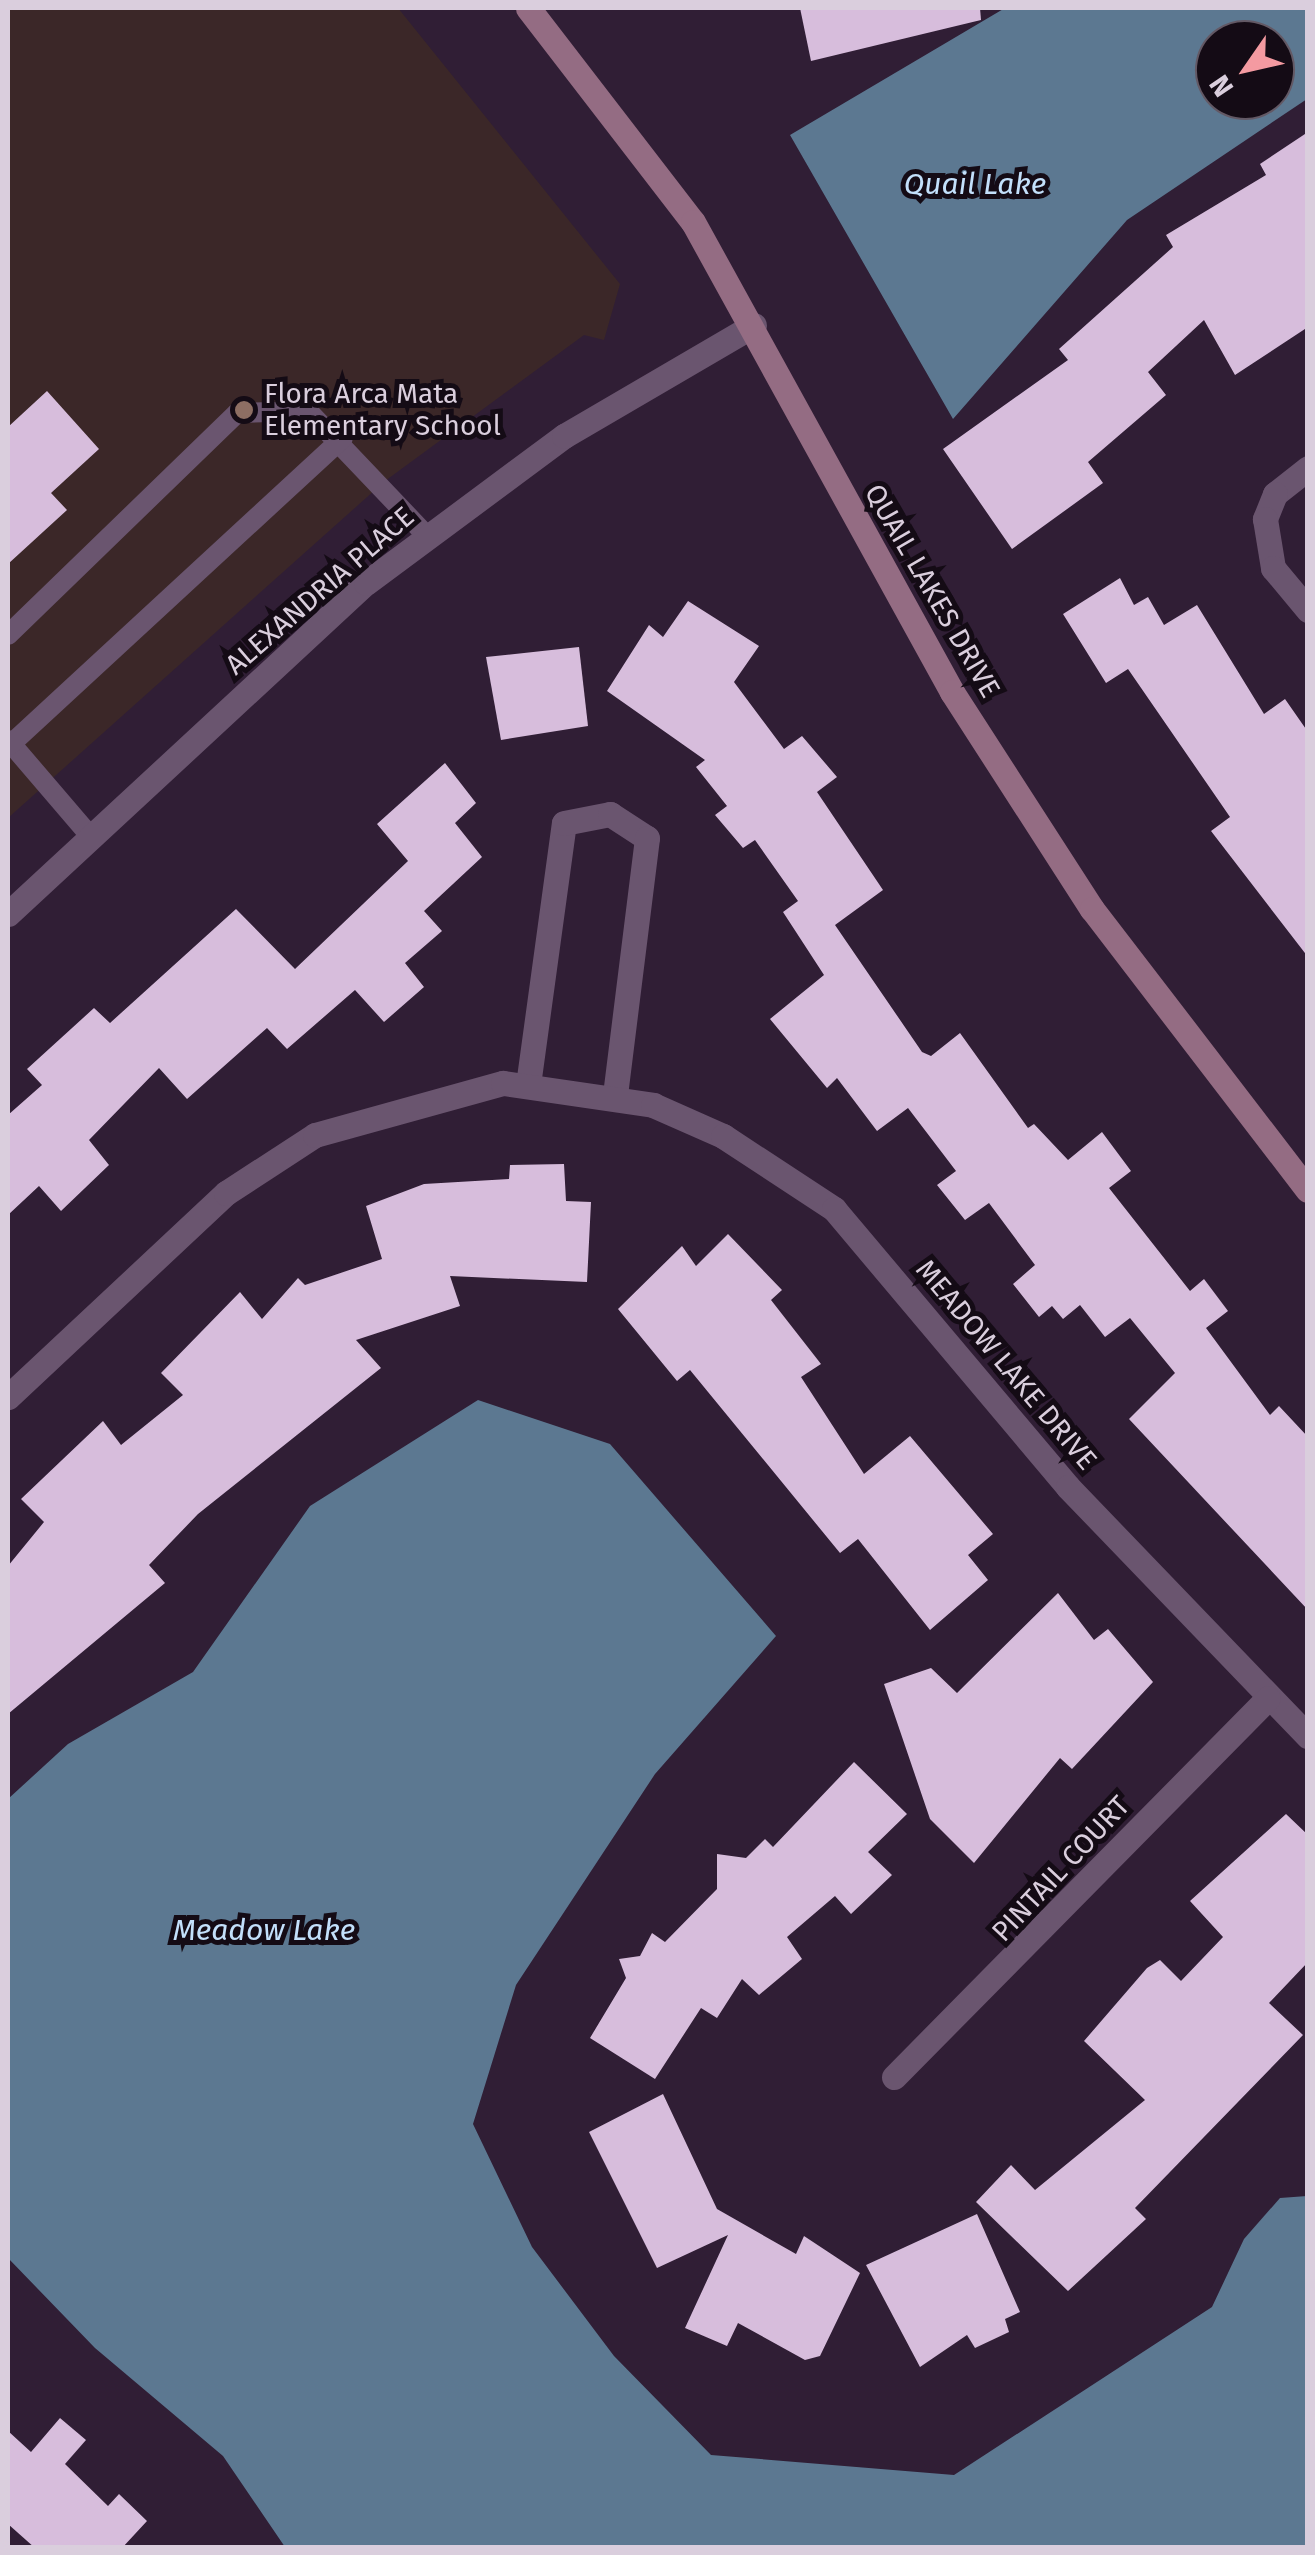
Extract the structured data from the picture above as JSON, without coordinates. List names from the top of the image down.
{
  "streets": {
    "main road": ["QUAIL LAKES DRIVE"],
    "street": ["ALEXANDRIA PLACE", "MEADOW LAKE DRIVE", "PINTAIL COURT"]
  },
  "crossings": [
    ["ALEXANDRIA PLACE", "QUAIL LAKES DRIVE"],
    ["MEADOW LAKE DRIVE", "PINTAIL COURT"]
  ],
  "water": ["Quail Lake", "Meadow Lake"],
  "places": ["Flora Arca Mata Elementary School"],
  "north": "bottom left"
}
